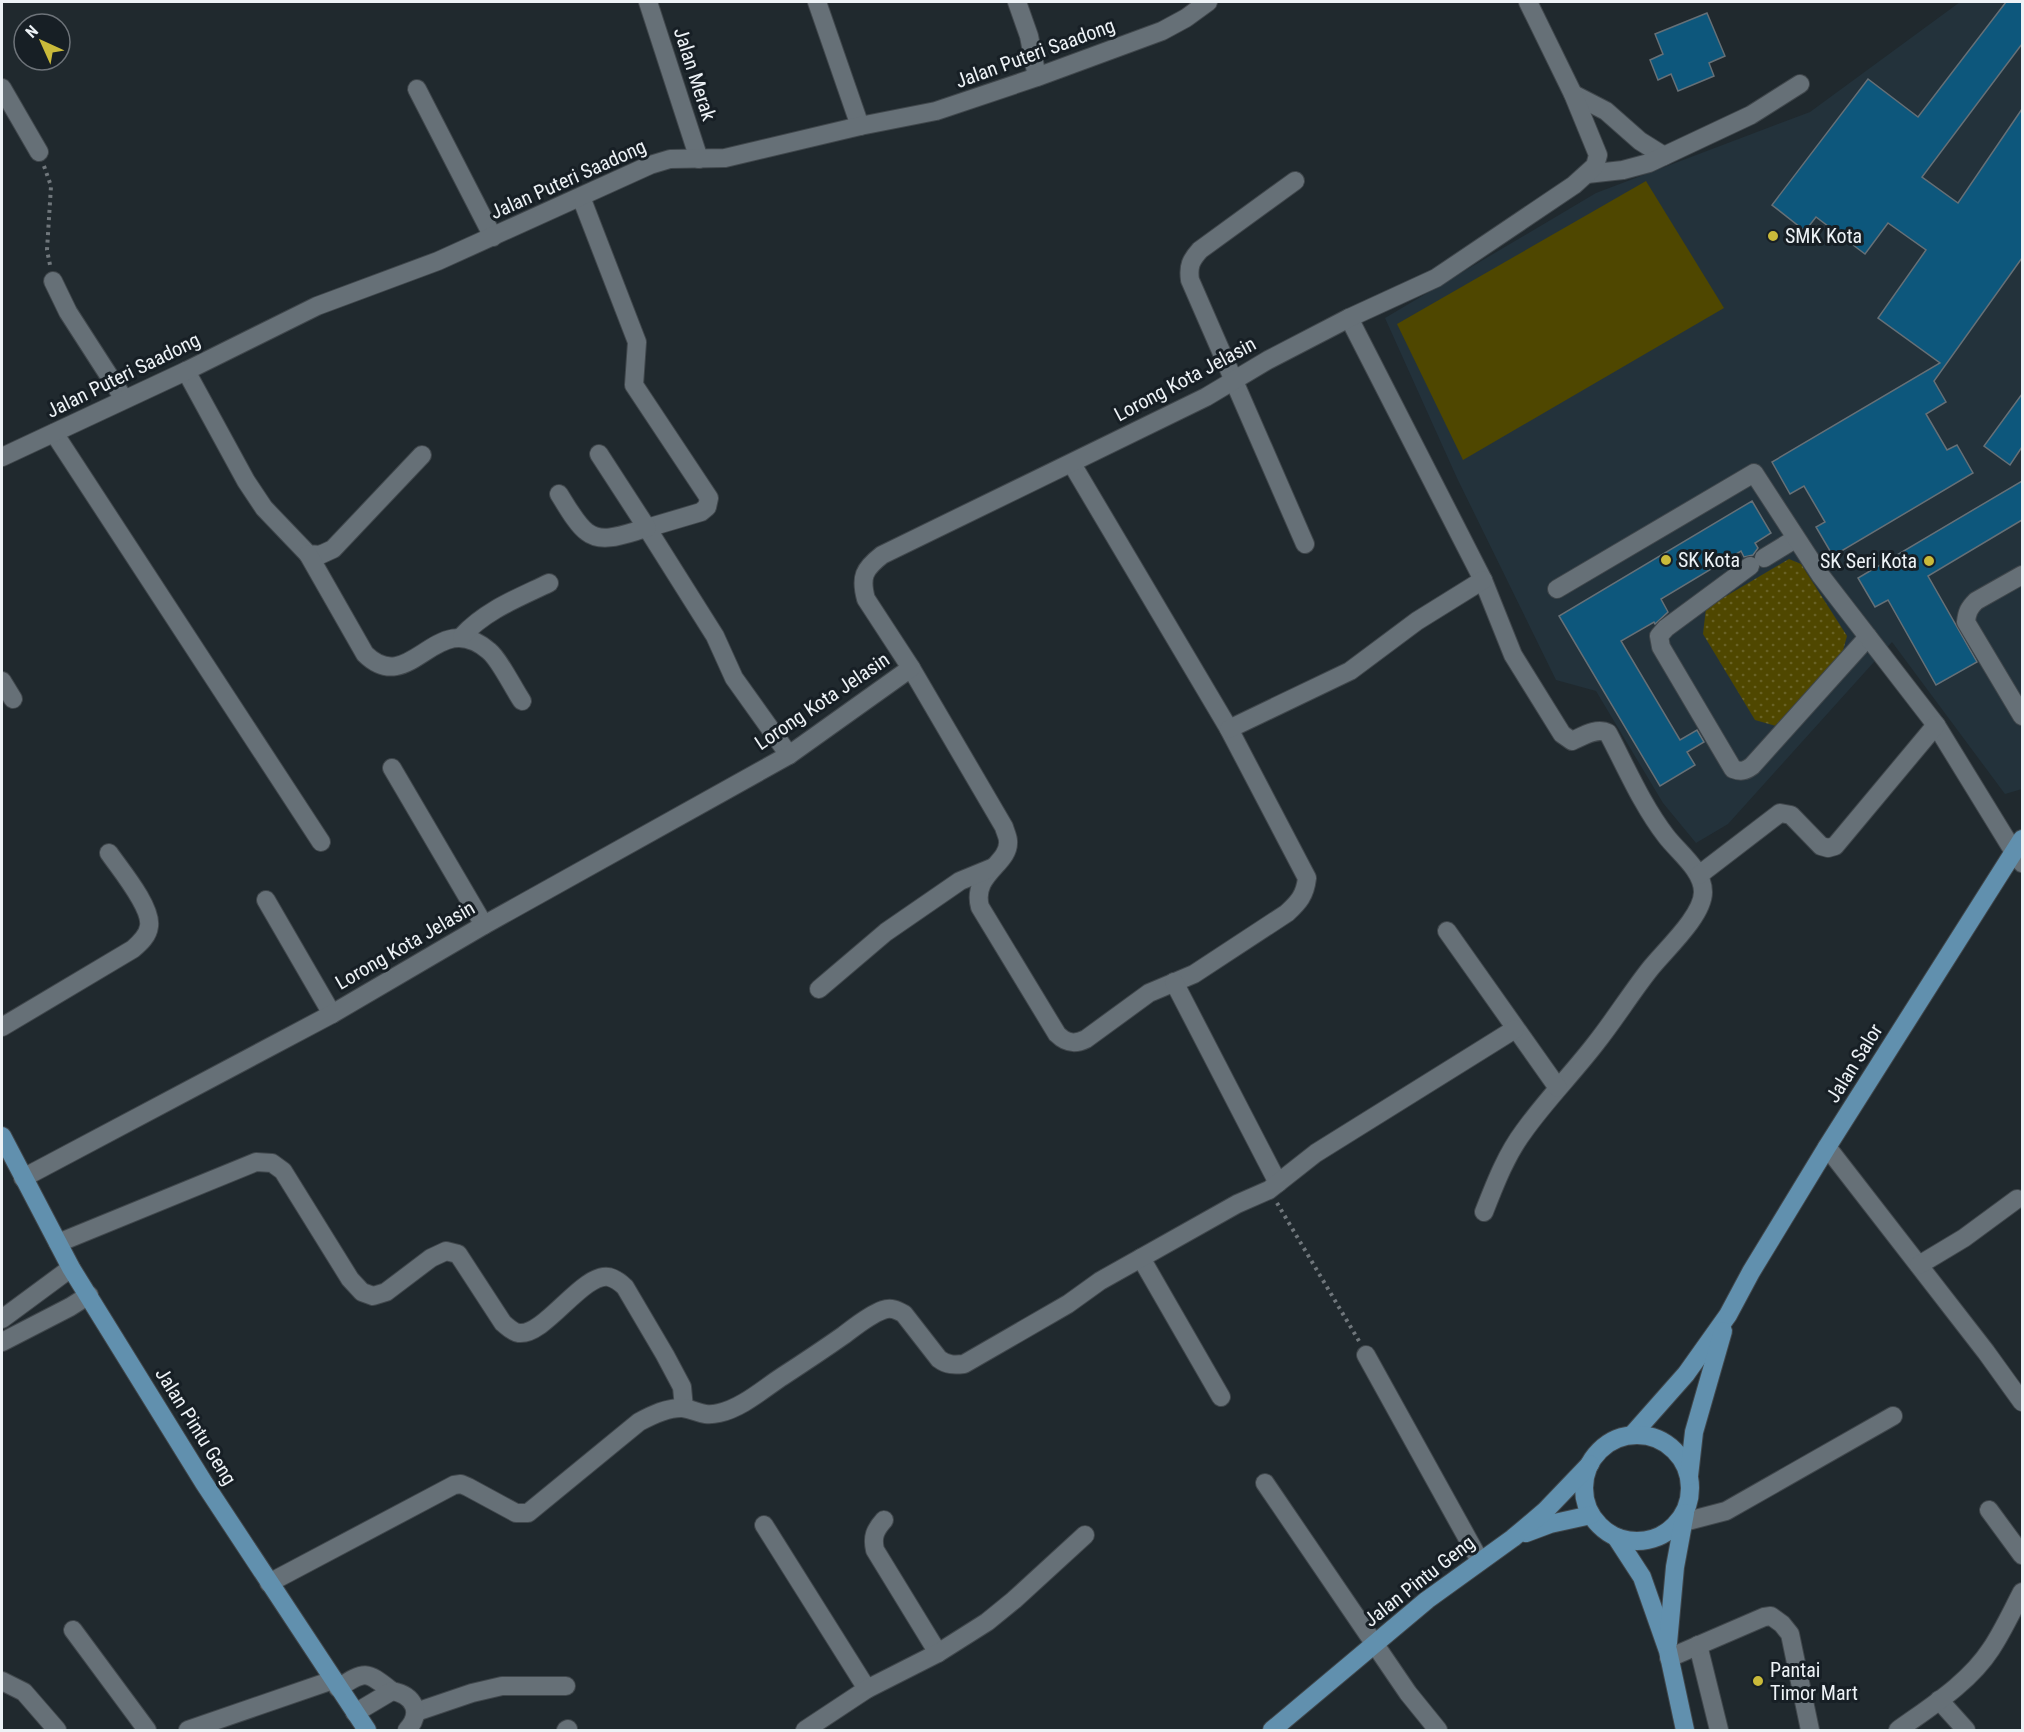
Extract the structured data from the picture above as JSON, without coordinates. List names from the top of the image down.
{
  "streets": {
    "main road": ["Jalan Salor", "Jalan Pintu Geng"],
    "street": ["Jalan Puteri Saadong", "Jalan Merak", "Lorong Kota Jelasin"]
  },
  "crossings": [
    ["Jalan Puteri Saadong", "Jalan Merak"],
    ["Lorong Kota Jelasin", "Jalan Pintu Geng"],
    ["Jalan Salor", "Jalan Pintu Geng"]
  ],
  "places": [
    "SMK Kota",
    "SK Kota",
    "SK Seri Kota",
    "Pantai Timor Mart"
  ],
  "north": "top left"
}
